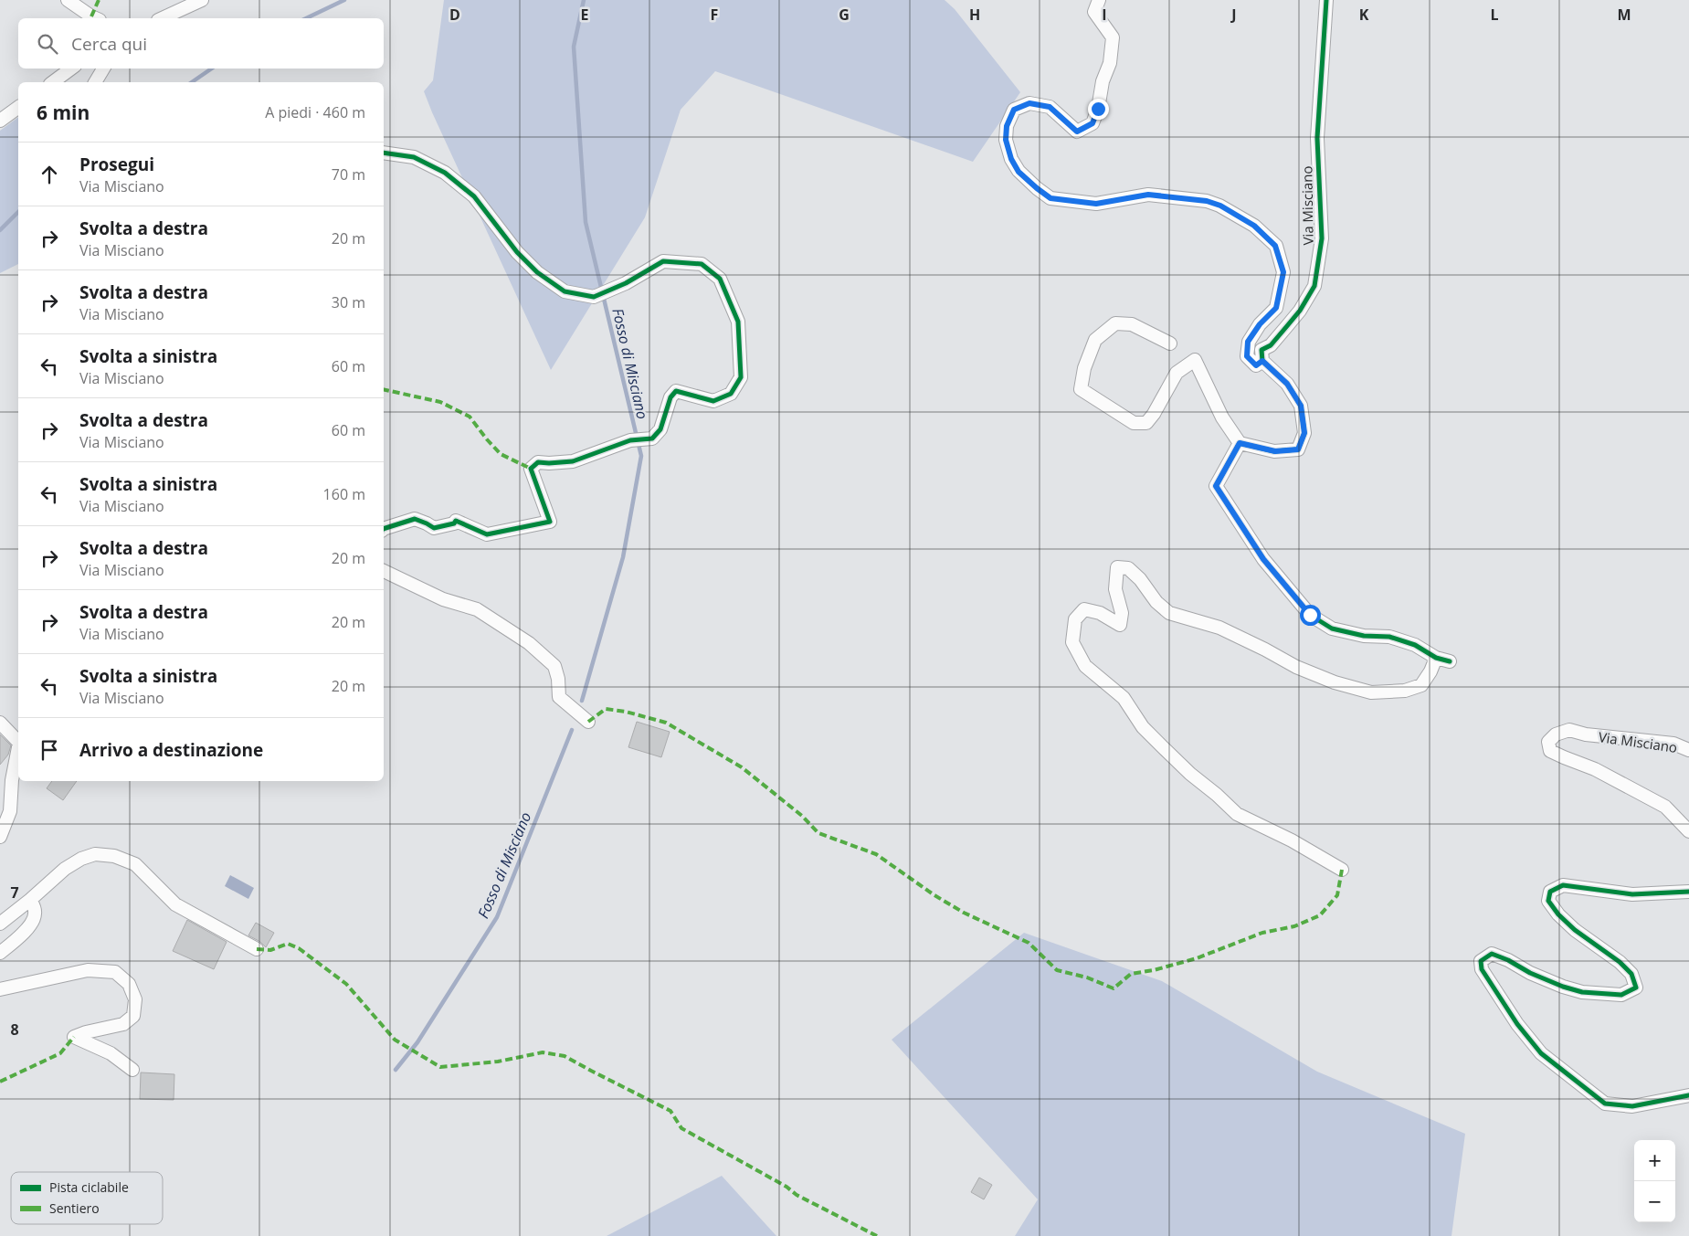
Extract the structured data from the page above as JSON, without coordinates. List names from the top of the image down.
{
  "streets": {
    "street": ["Via Misciano"]
  },
  "water": ["Fosso di Misciano"],
  "legend": ["Pista ciclabile", "Sentiero"],
  "page": {
    "search": "Cerca qui",
    "heading": ["6 min", "A piedi · 460 m"],
    "list": [
      ["Prosegui", "Via Misciano", "70 m"],
      ["Svolta a destra", "Via Misciano", "20 m"],
      ["Svolta a destra", "Via Misciano", "30 m"],
      ["Svolta a sinistra", "Via Misciano", "60 m"],
      ["Svolta a destra", "Via Misciano", "60 m"],
      ["Svolta a sinistra", "Via Misciano", "160 m"],
      ["Svolta a destra", "Via Misciano", "20 m"],
      ["Svolta a destra", "Via Misciano", "20 m"],
      ["Svolta a sinistra", "Via Misciano", "20 m"],
      "Arrivo a destinazione"
    ],
    "map_buttons": ["+", "−"]
  },
  "grid": {
    "columns": [
      "D",
      "E",
      "F",
      "G",
      "H",
      "I",
      "J",
      "K",
      "L",
      "M"
    ],
    "rows": ["7", "8"]
  }
}
